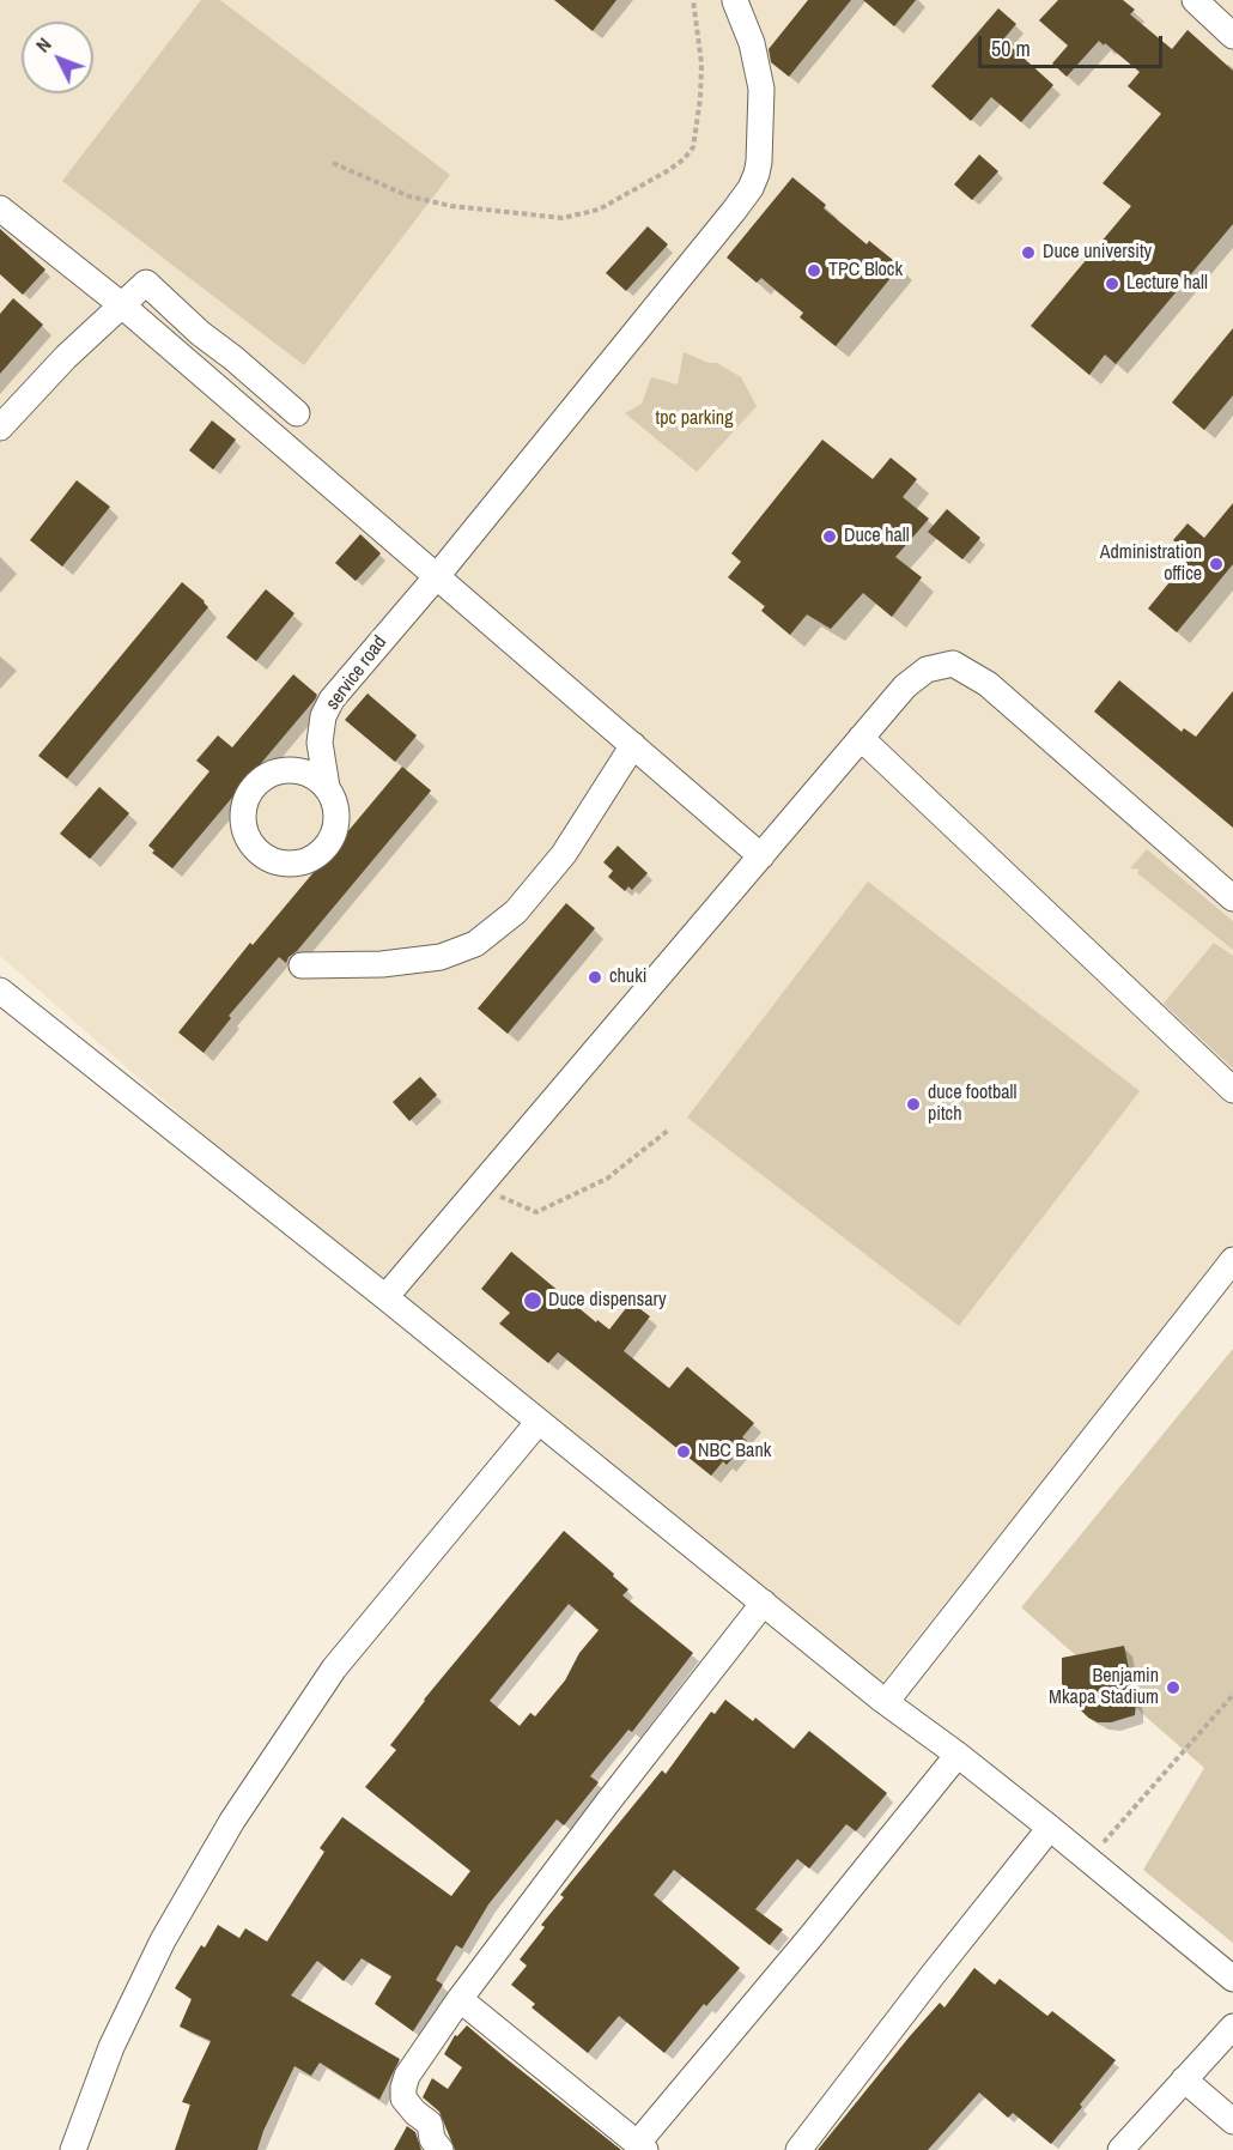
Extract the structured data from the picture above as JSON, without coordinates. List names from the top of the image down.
{
  "streets": {
    "street": ["service road"]
  },
  "parks": ["tpc parking"],
  "places": [
    "Duce university",
    "TPC Block",
    "Lecture hall",
    "Duce hall",
    "Administration office",
    "chuki",
    "duce football pitch",
    "Duce dispensary",
    "NBC Bank",
    "Benjamin Mkapa Stadium"
  ],
  "scale_bar": "50 m",
  "north": "top left"
}
